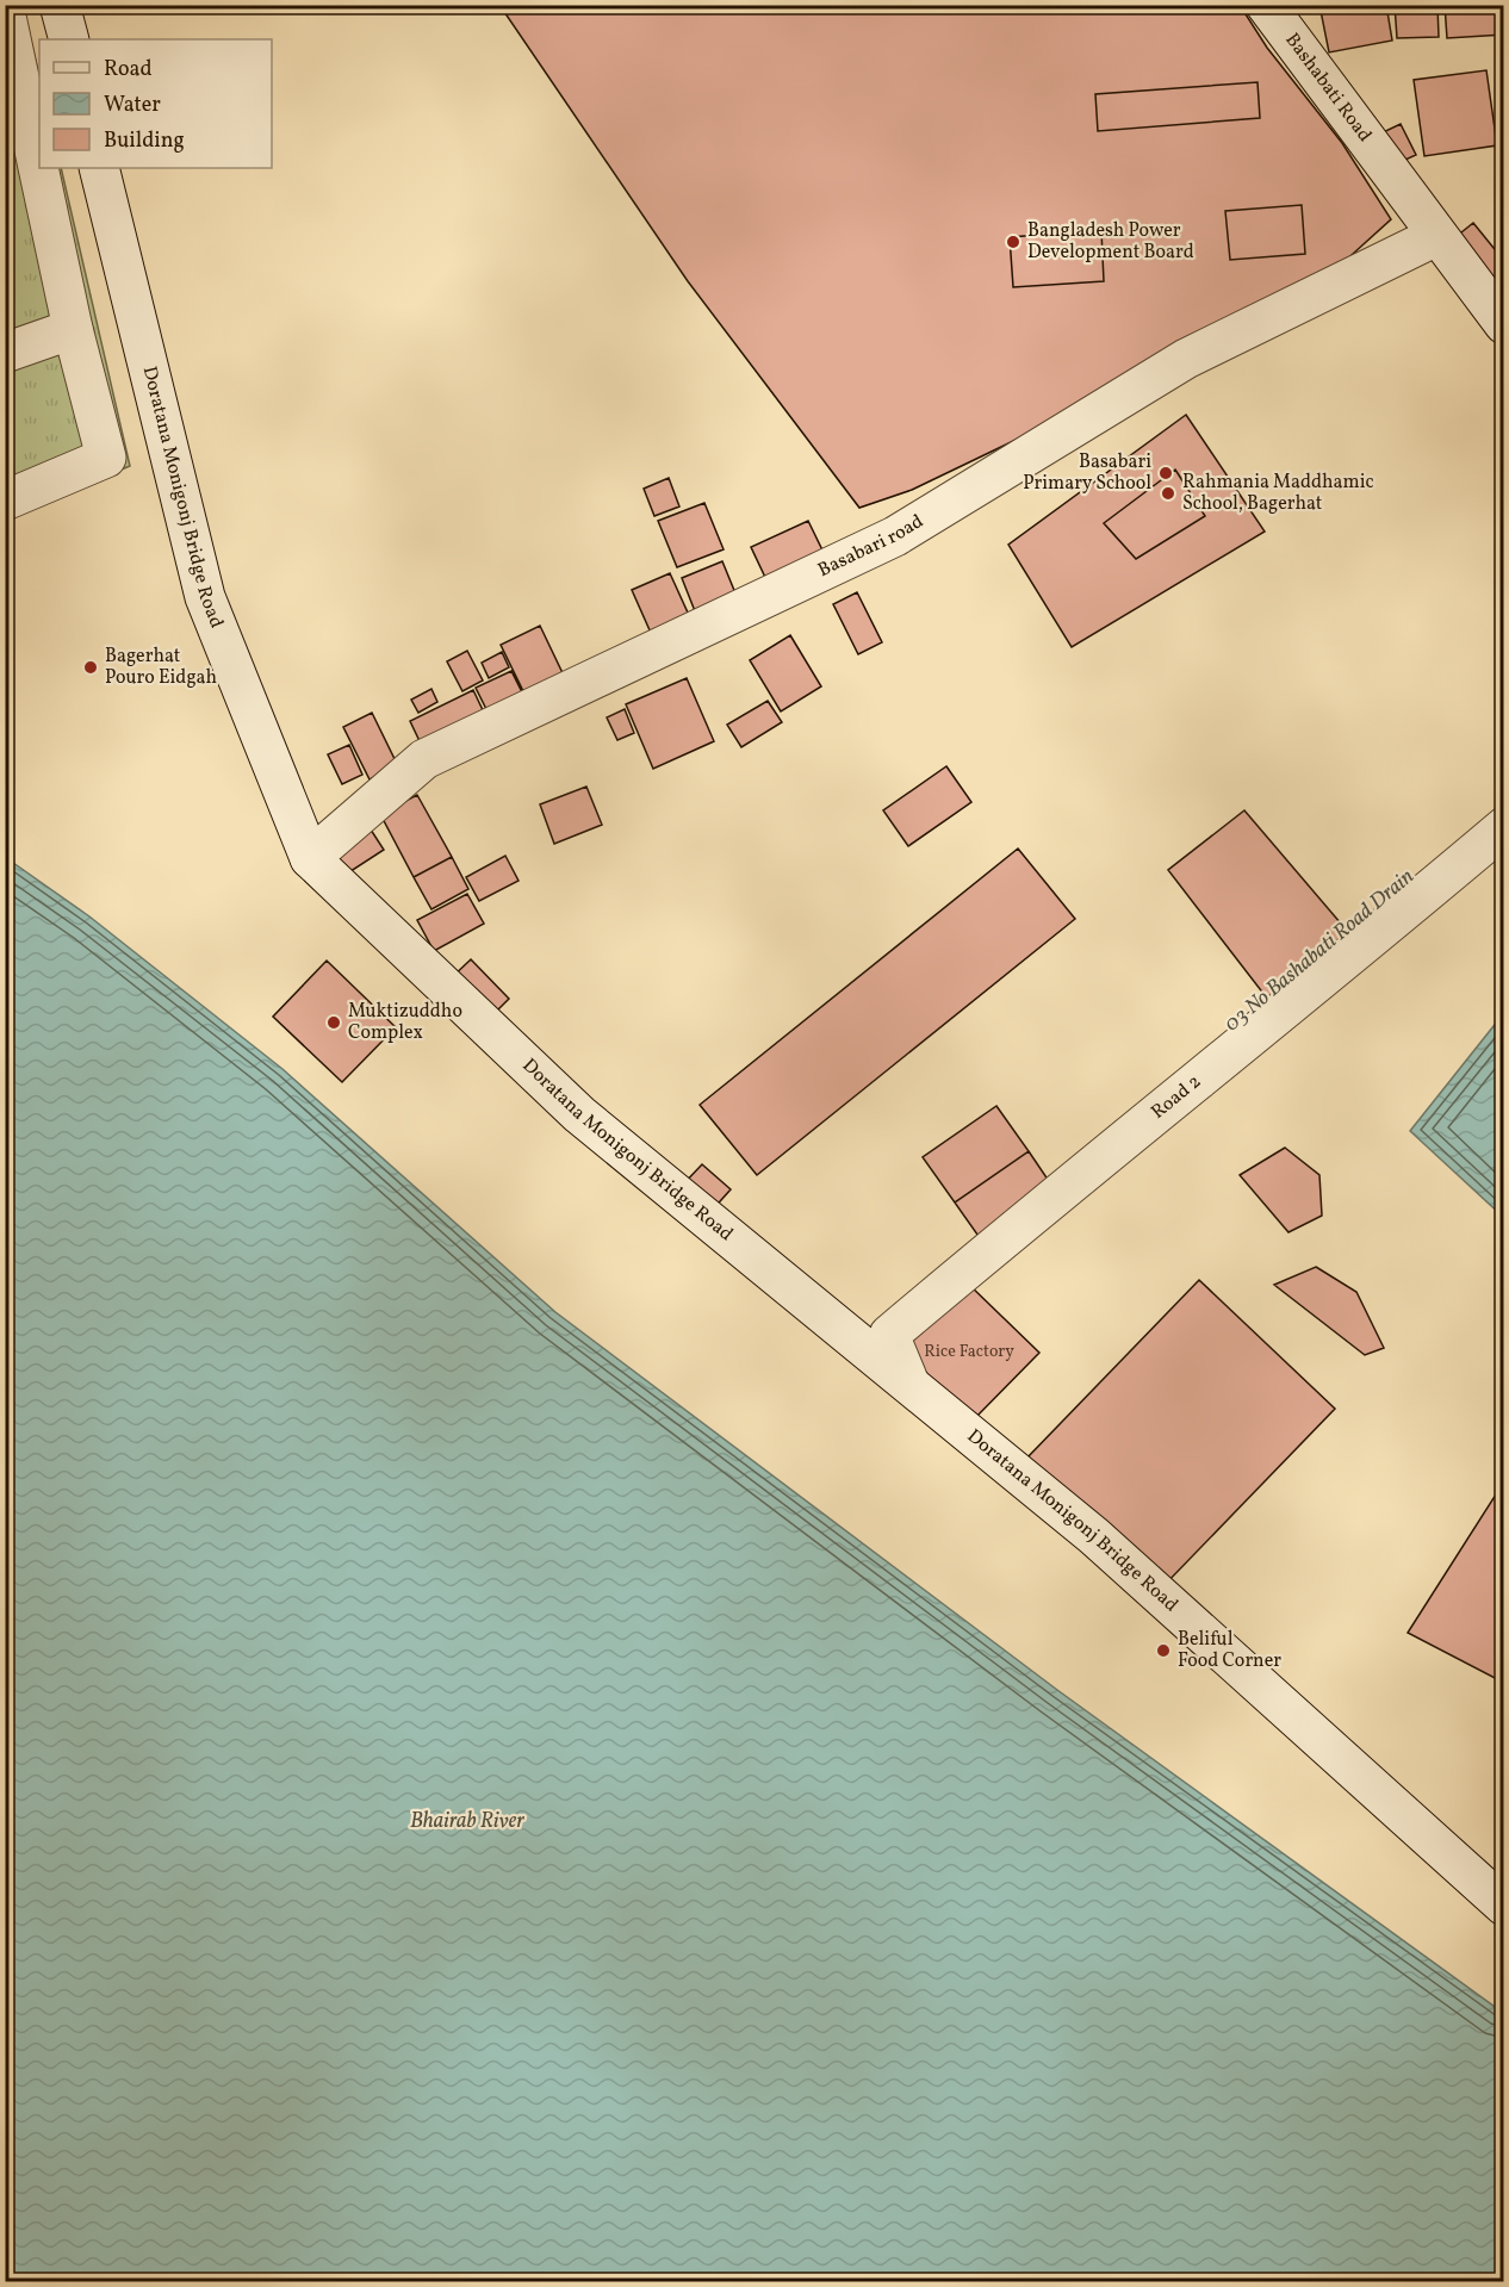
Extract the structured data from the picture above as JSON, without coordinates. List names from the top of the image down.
{
  "streets": {
    "street": [
      "Bashabati Road",
      "Doratana Monigonj Bridge Road",
      "Basabari road",
      "Road 2"
    ]
  },
  "crossings": [
    ["Bashabati Road", "Basabari road"],
    ["Doratana Monigonj Bridge Road", "Basabari road"],
    ["Doratana Monigonj Bridge Road", "Road 2"]
  ],
  "water": ["03 No Bashabati Road Drain", "Bhairab River"],
  "places": [
    "Bangladesh Power Development Board",
    "Basabari Primary School",
    "Rahmania Maddhamic School, Bagerhat",
    "Bagerhat Pouro Eidgah",
    "Muktizuddho Complex",
    "Beliful Food Corner"
  ],
  "house_numbers": ["Rice Factory"],
  "legend": ["Road", "Water", "Building"]
}
